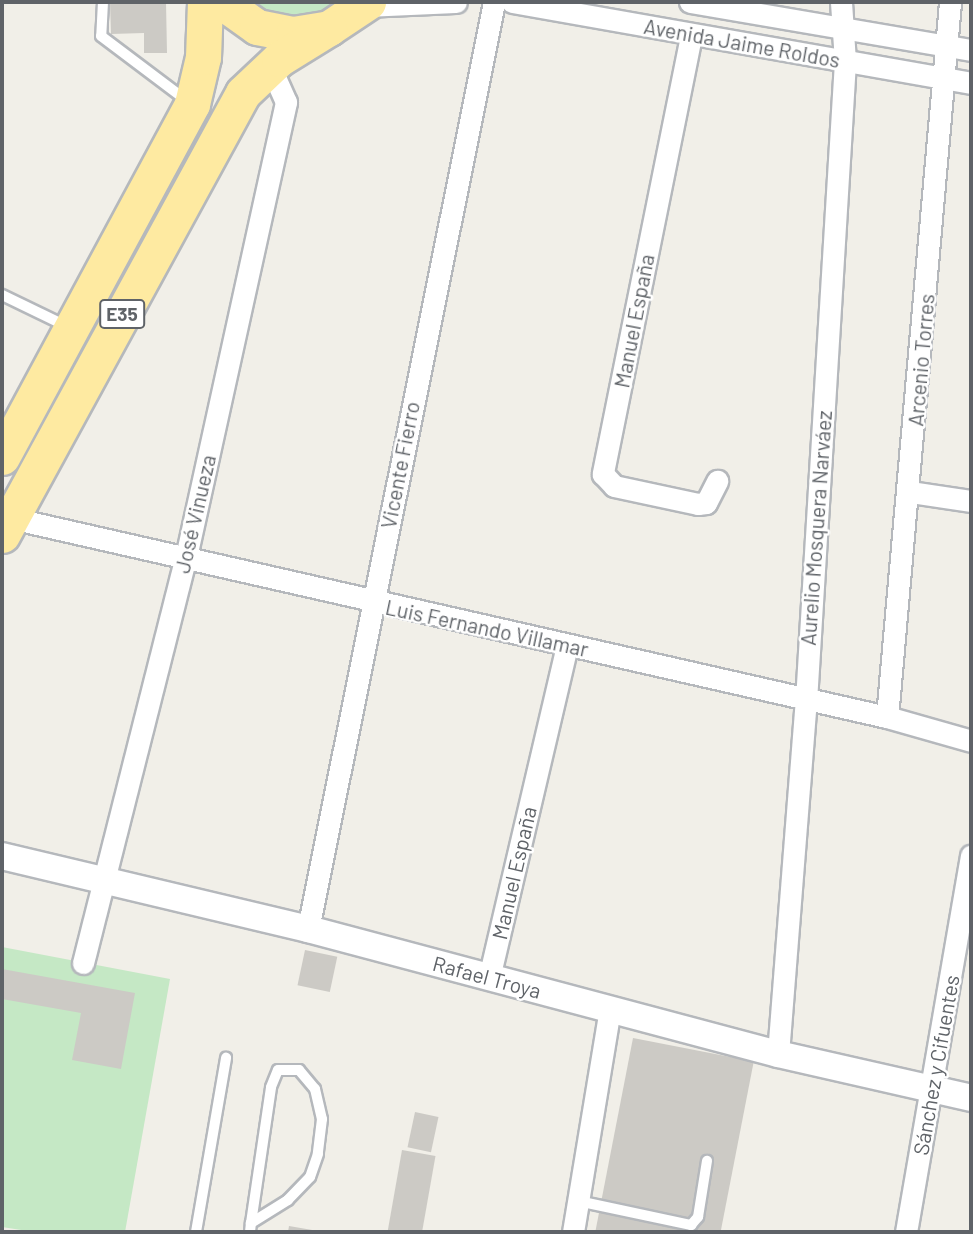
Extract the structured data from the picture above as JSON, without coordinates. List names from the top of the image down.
{
  "streets": {
    "highway": ["E35"],
    "street": [
      "Avenida Jaime Roldos",
      "Manuel España",
      "Arcenio Torres",
      "Vicente Fierro",
      "José Vinueza",
      "Aurelio Mosquera Narváez",
      "Luis Fernando Villamar",
      "Rafael Troya",
      "Sánchez y Cifuentes"
    ]
  },
  "crossings": [
    ["Avenida Jaime Roldos", "Manuel España"],
    ["Avenida Jaime Roldos", "Arcenio Torres"],
    ["Avenida Jaime Roldos", "Aurelio Mosquera Narváez"],
    ["E35", "José Vinueza"],
    ["E35", "Luis Fernando Villamar"],
    ["Manuel España", "Luis Fernando Villamar"],
    ["Manuel España", "Rafael Troya"],
    ["Arcenio Torres", "Luis Fernando Villamar"],
    ["Vicente Fierro", "Luis Fernando Villamar"],
    ["Vicente Fierro", "Rafael Troya"],
    ["José Vinueza", "Luis Fernando Villamar"],
    ["José Vinueza", "Rafael Troya"],
    ["Aurelio Mosquera Narváez", "Luis Fernando Villamar"],
    ["Aurelio Mosquera Narváez", "Rafael Troya"],
    ["Rafael Troya", "Sánchez y Cifuentes"]
  ]
}
